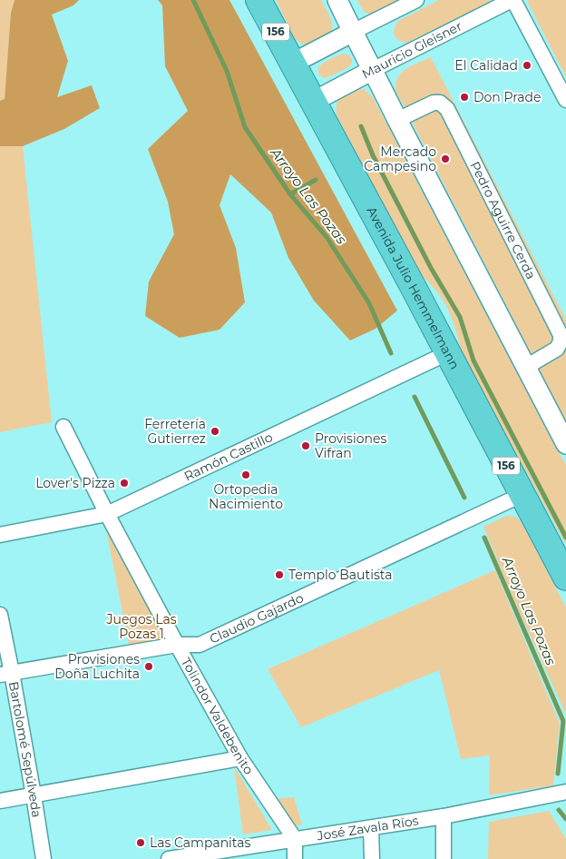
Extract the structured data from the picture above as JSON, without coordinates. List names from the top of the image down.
{
  "streets": {
    "highway": ["156", "Avenida Julio Hemmelmann"],
    "street": [
      "Mauricio Gleisner",
      "Pedro Aguirre Cerda",
      "Ramón Castillo",
      "Claudio Gajardo",
      "Tolindor Valdebenito",
      "Bartolomé Sepúlveda",
      "José Zavala Ríos"
    ]
  },
  "crossings": [
    ["Mauricio Gleisner", "Avenida Julio Hemmelmann"],
    ["Avenida Julio Hemmelmann", "Ramón Castillo"],
    ["Avenida Julio Hemmelmann", "Claudio Gajardo"],
    ["Ramón Castillo", "Tolindor Valdebenito"],
    ["Claudio Gajardo", "Tolindor Valdebenito"],
    ["Claudio Gajardo", "Bartolomé Sepúlveda"],
    ["Tolindor Valdebenito", "José Zavala Ríos"]
  ],
  "water": ["Arroyo Las Pozas"],
  "parks": ["Juegos Las Pozas 1"],
  "places": [
    "El Calidad",
    "Don Prade",
    "Mercado Campesino",
    "Ferretería Gutierrez",
    "Provisiones Vifran",
    "Ortopedia Nacimiento",
    "Lover's Pizza",
    "Templo Bautista",
    "Provisiones Doña Luchita",
    "Las Campanitas"
  ]
}
